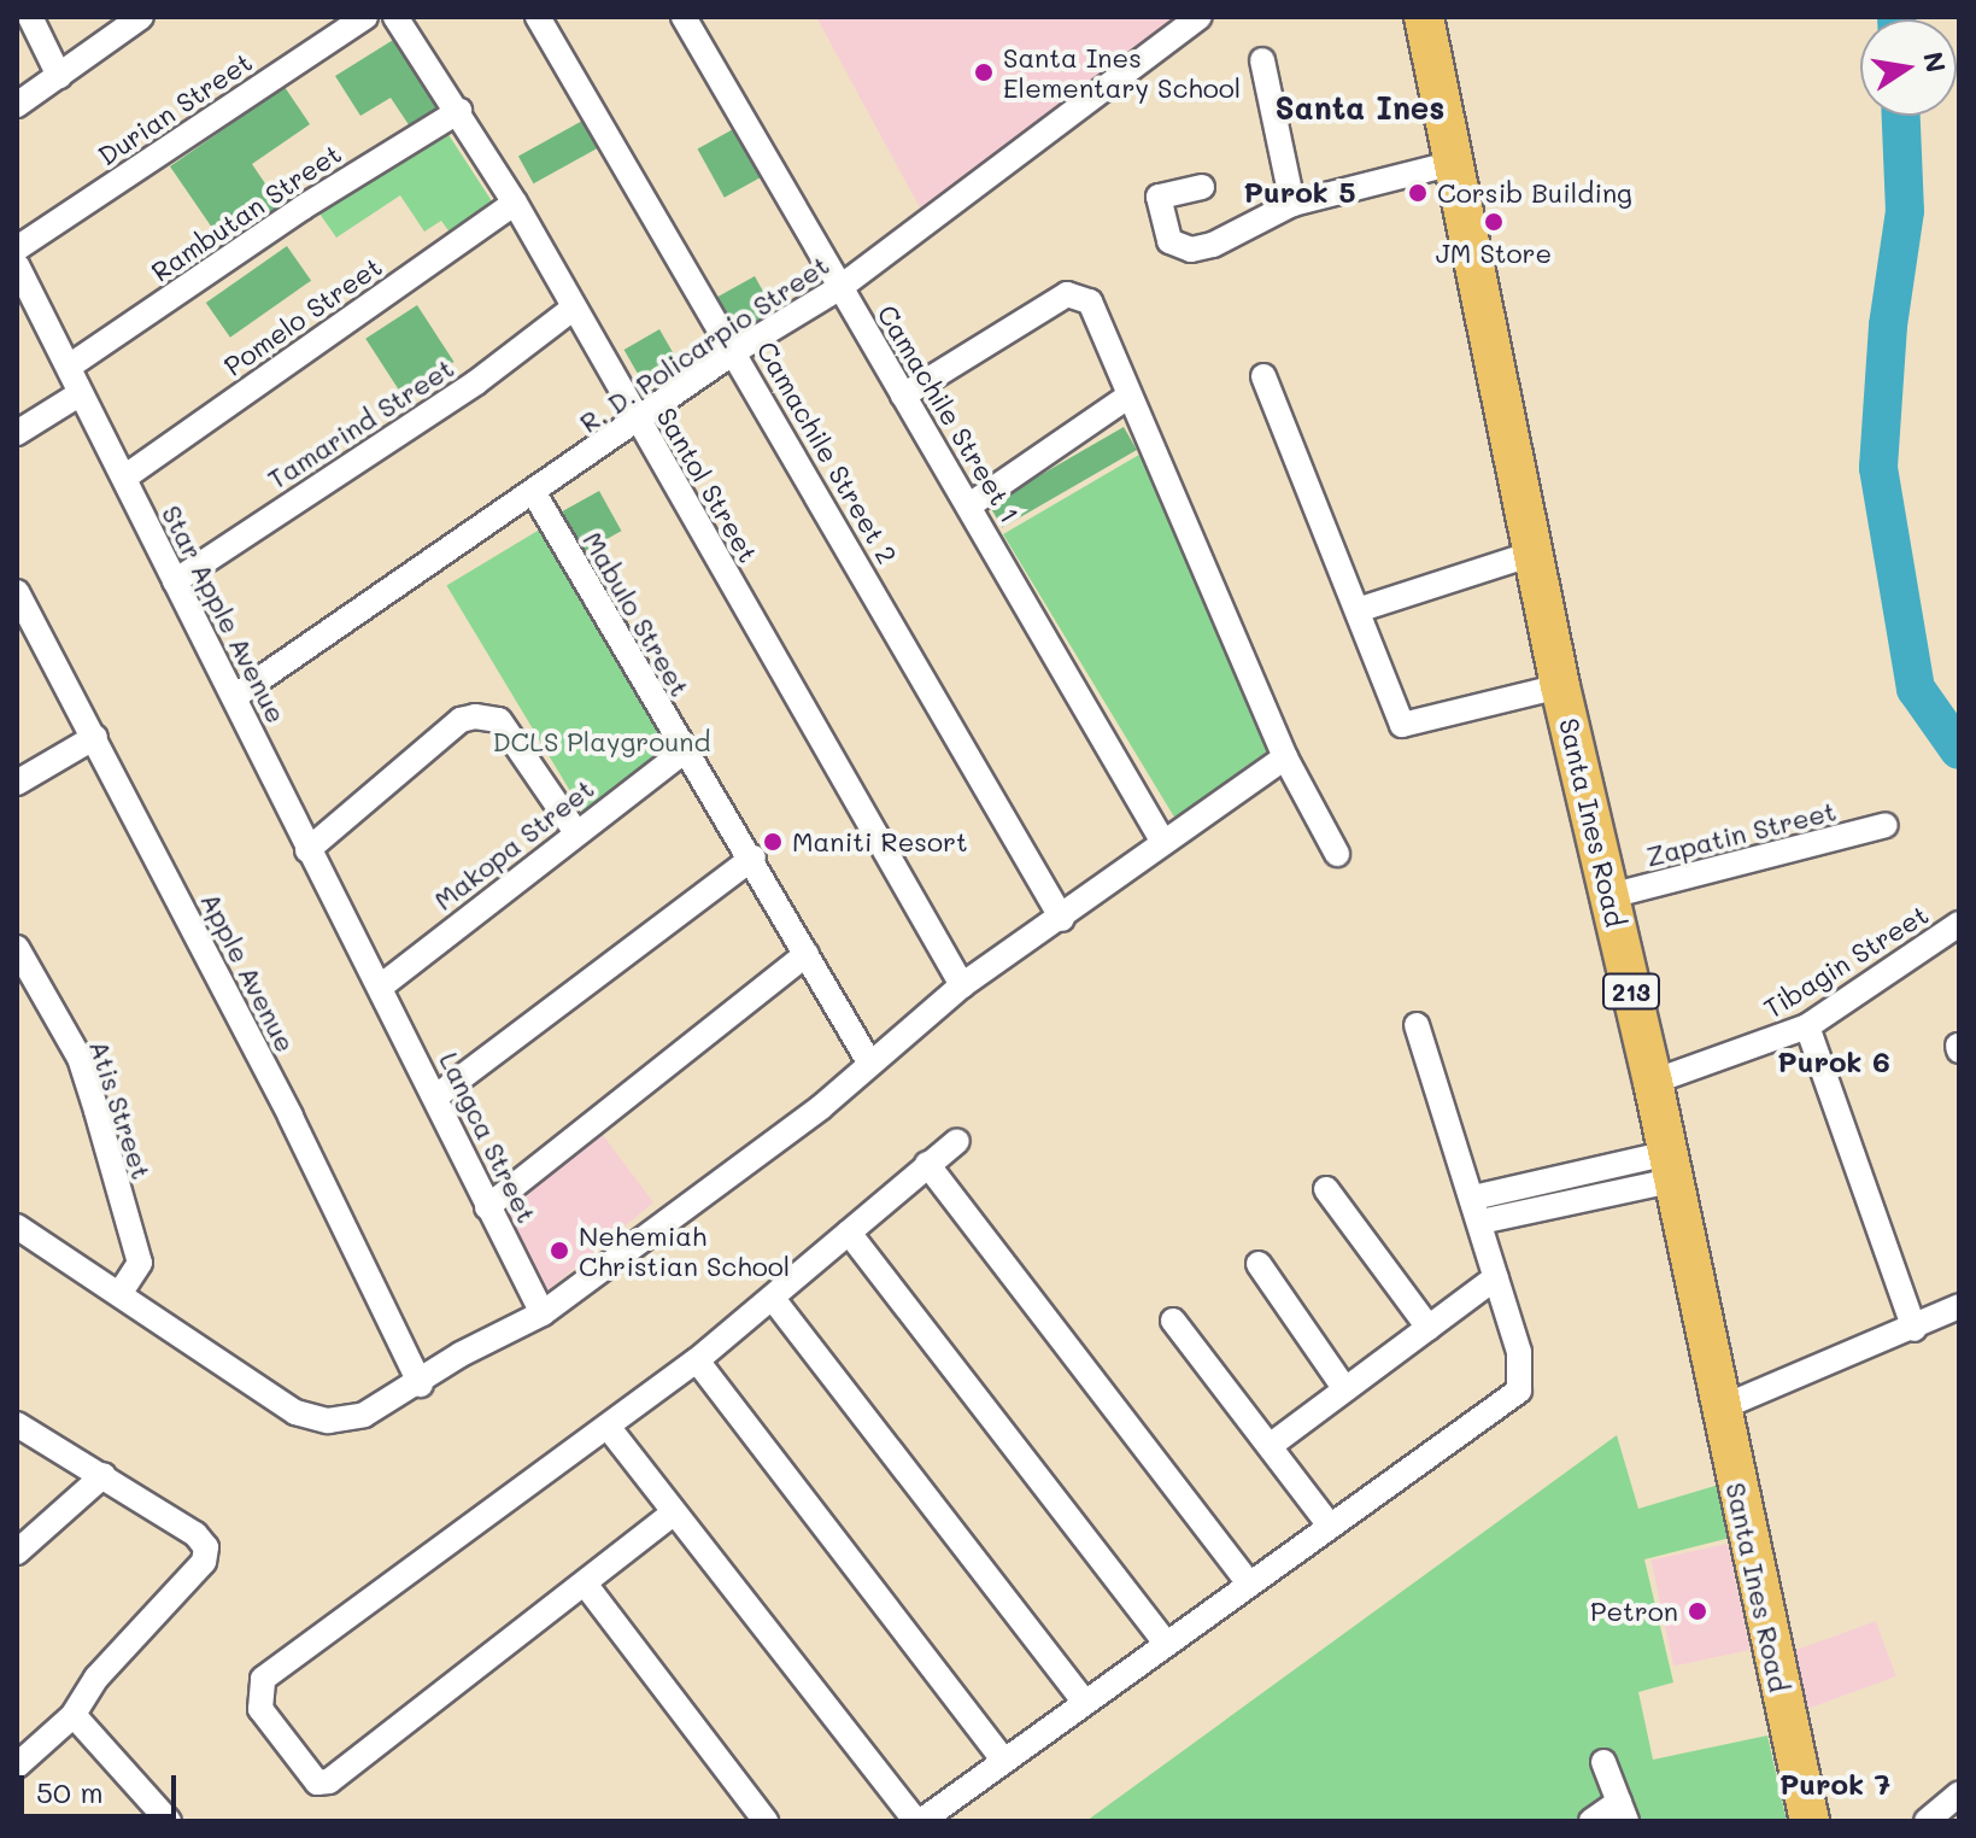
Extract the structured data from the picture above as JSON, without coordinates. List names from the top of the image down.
{
  "streets": {
    "main road": ["Santa Ines Road", "213"],
    "street": [
      "Durian Street",
      "Rambutan Street",
      "Pomelo Street",
      "R. D. Policarpio Street",
      "Camachile Street 1",
      "Tamarind Street",
      "Camachile Street 2",
      "Santol Street",
      "Star Apple Avenue",
      "Mabulo Street",
      "Zapatin Street",
      "Makopa Street",
      "Tibagin Street",
      "Apple Avenue",
      "Atis Street",
      "Langca Street"
    ]
  },
  "crossings": [
    ["Rambutan Street", "Santol Street"],
    ["Rambutan Street", "Star Apple Avenue"],
    ["Pomelo Street", "Santol Street"],
    ["Pomelo Street", "Star Apple Avenue"],
    ["R. D. Policarpio Street", "Camachile Street 1"],
    ["R. D. Policarpio Street", "Camachile Street 2"],
    ["R. D. Policarpio Street", "Santol Street"],
    ["R. D. Policarpio Street", "Star Apple Avenue"],
    ["R. D. Policarpio Street", "Mabulo Street"],
    ["Tamarind Street", "Santol Street"],
    ["Tamarind Street", "Star Apple Avenue"],
    ["Star Apple Avenue", "Makopa Street"],
    ["Star Apple Avenue", "Langca Street"],
    ["Mabulo Street", "Makopa Street"],
    ["Santa Ines Road", "Zapatin Street"],
    ["Santa Ines Road", "Tibagin Street"],
    ["Santa Ines Road", "213"],
    ["Makopa Street", "Langca Street"]
  ],
  "districts": [
    "Santa Ines",
    "Purok 5",
    "Purok 6",
    "Purok 7"
  ],
  "parks": ["DCLS Playground"],
  "places": [
    "Santa Ines Elementary School",
    "Corsib Building",
    "JM Store",
    "Maniti Resort",
    "Nehemiah Christian School",
    "Petron"
  ],
  "scale_bar": "50 m",
  "north": "right"
}
